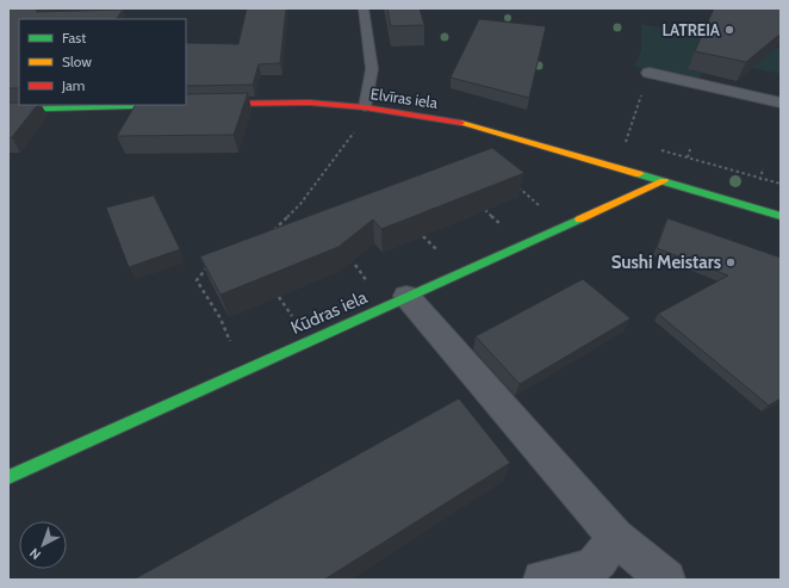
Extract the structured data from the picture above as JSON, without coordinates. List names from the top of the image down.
{
  "streets": {
    "street": ["Elvīras iela", "Kūdras iela"]
  },
  "crossings": [
    ["Elvīras iela", "Kūdras iela"]
  ],
  "places": ["LATREIA", "Sushi Meistars"],
  "legend": ["Fast", "Slow", "Jam"],
  "north": "bottom left"
}
